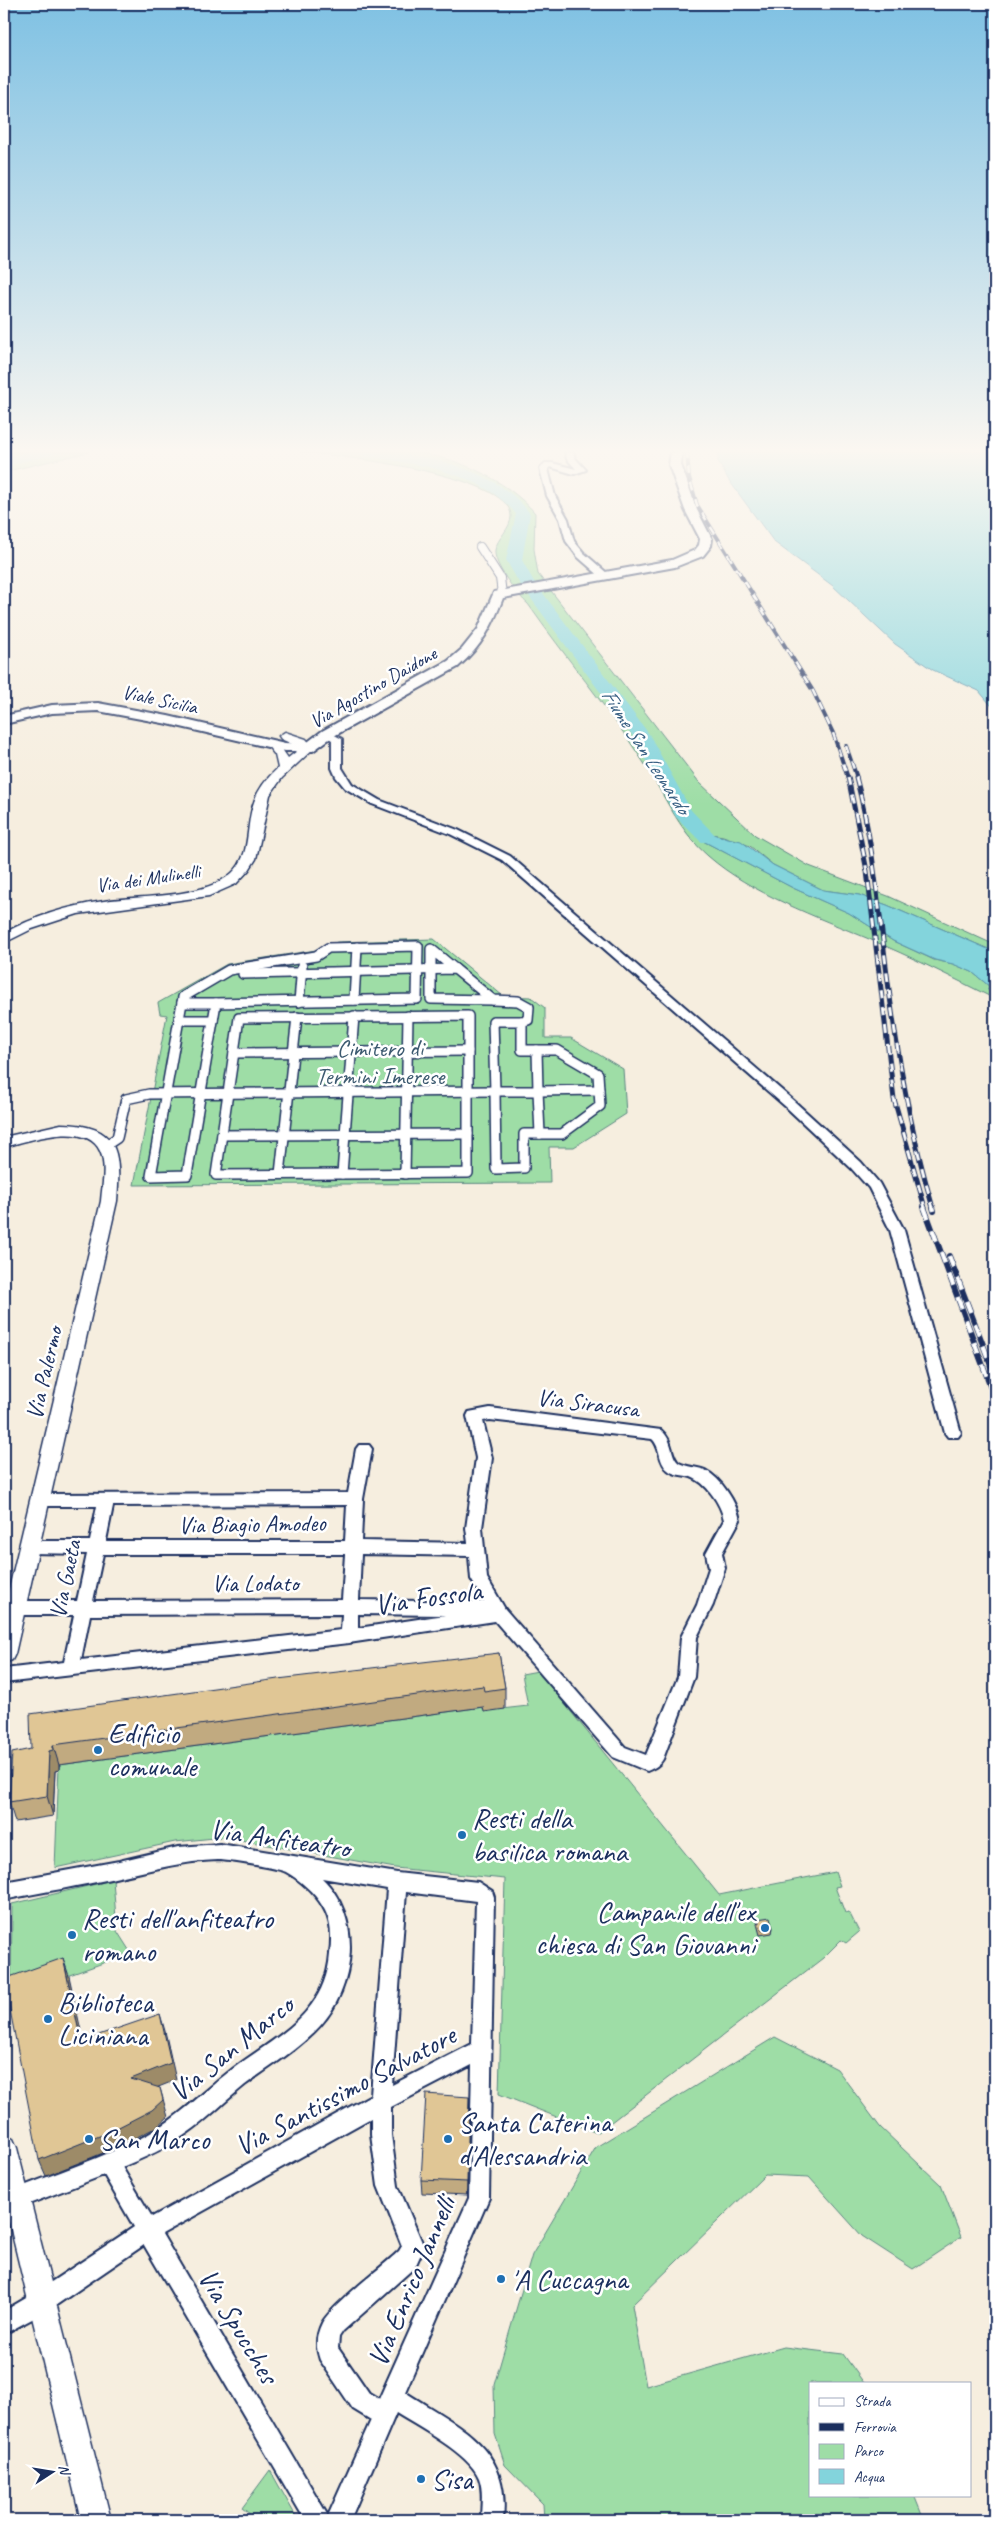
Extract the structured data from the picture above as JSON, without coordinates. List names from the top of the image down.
{
  "streets": {
    "main road": ["Via Agostino Daidone", "Viale Sicilia"],
    "street": [
      "Via dei Mulinelli",
      "Via Palermo",
      "Via Siracusa",
      "Via Biagio Amodeo",
      "Via Gaeta",
      "Via Lodato",
      "Via Fossola",
      "Via Anfiteatro",
      "Via San Marco",
      "Via Santissimo Salvatore",
      "Via Enrico Jannelli",
      "Via Spucches"
    ]
  },
  "crossings": [
    ["Via Agostino Daidone", "Viale Sicilia"],
    ["Via Agostino Daidone", "Via dei Mulinelli"],
    ["Viale Sicilia", "Via dei Mulinelli"],
    ["Via Palermo", "Via Biagio Amodeo"],
    ["Via Palermo", "Via Lodato"],
    ["Via Siracusa", "Via Biagio Amodeo"],
    ["Via Siracusa", "Via Fossola"],
    ["Via Biagio Amodeo", "Via Gaeta"],
    ["Via Gaeta", "Via Lodato"],
    ["Via Gaeta", "Via Fossola"],
    ["Via Lodato", "Via Fossola"],
    ["Via Anfiteatro", "Via San Marco"],
    ["Via Anfiteatro", "Via Enrico Jannelli"],
    ["Via San Marco", "Via Spucches"],
    ["Via Santissimo Salvatore", "Via Enrico Jannelli"],
    ["Via Santissimo Salvatore", "Via Spucches"]
  ],
  "water": ["Fiume San Leonardo"],
  "parks": ["Cimitero di Termini Imerese"],
  "places": [
    "Edificio comunale",
    "Resti della basilica romana",
    "Campanile dell'ex chiesa di San Giovanni",
    "Resti dell'anfiteatro romano",
    "Biblioteca Liciniana",
    "San Marco",
    "Santa Caterina d'Alessandria",
    "'A Cuccagna",
    "Sisa"
  ],
  "legend": [
    "Strada",
    "Ferrovia",
    "Parco",
    "Acqua"
  ],
  "north": "right"
}
